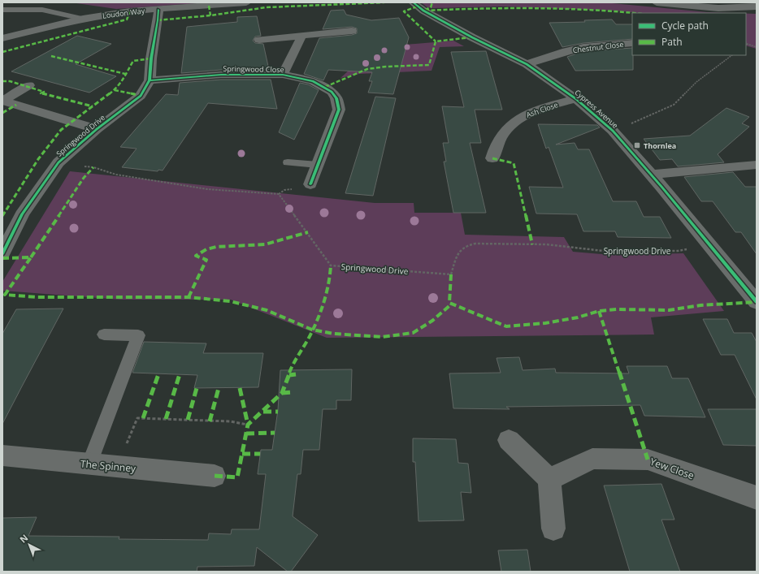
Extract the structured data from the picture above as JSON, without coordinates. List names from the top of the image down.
{
  "streets": {
    "street": [
      "Loudon Way",
      "Chestnut Close",
      "Springwood Close",
      "Cypress Avenue",
      "Ash Close",
      "Springwood Drive",
      "The Spinney",
      "Yew Close"
    ]
  },
  "crossings": [
    ["Loudon Way", "Springwood Drive"],
    ["Chestnut Close", "Cypress Avenue"],
    ["Springwood Close", "Springwood Drive"],
    ["Cypress Avenue", "Ash Close"],
    ["Cypress Avenue", "Springwood Drive"]
  ],
  "places": {
    "transit": ["Thornlea"]
  },
  "legend": ["Cycle path", "Path"],
  "north": "top left"
}
